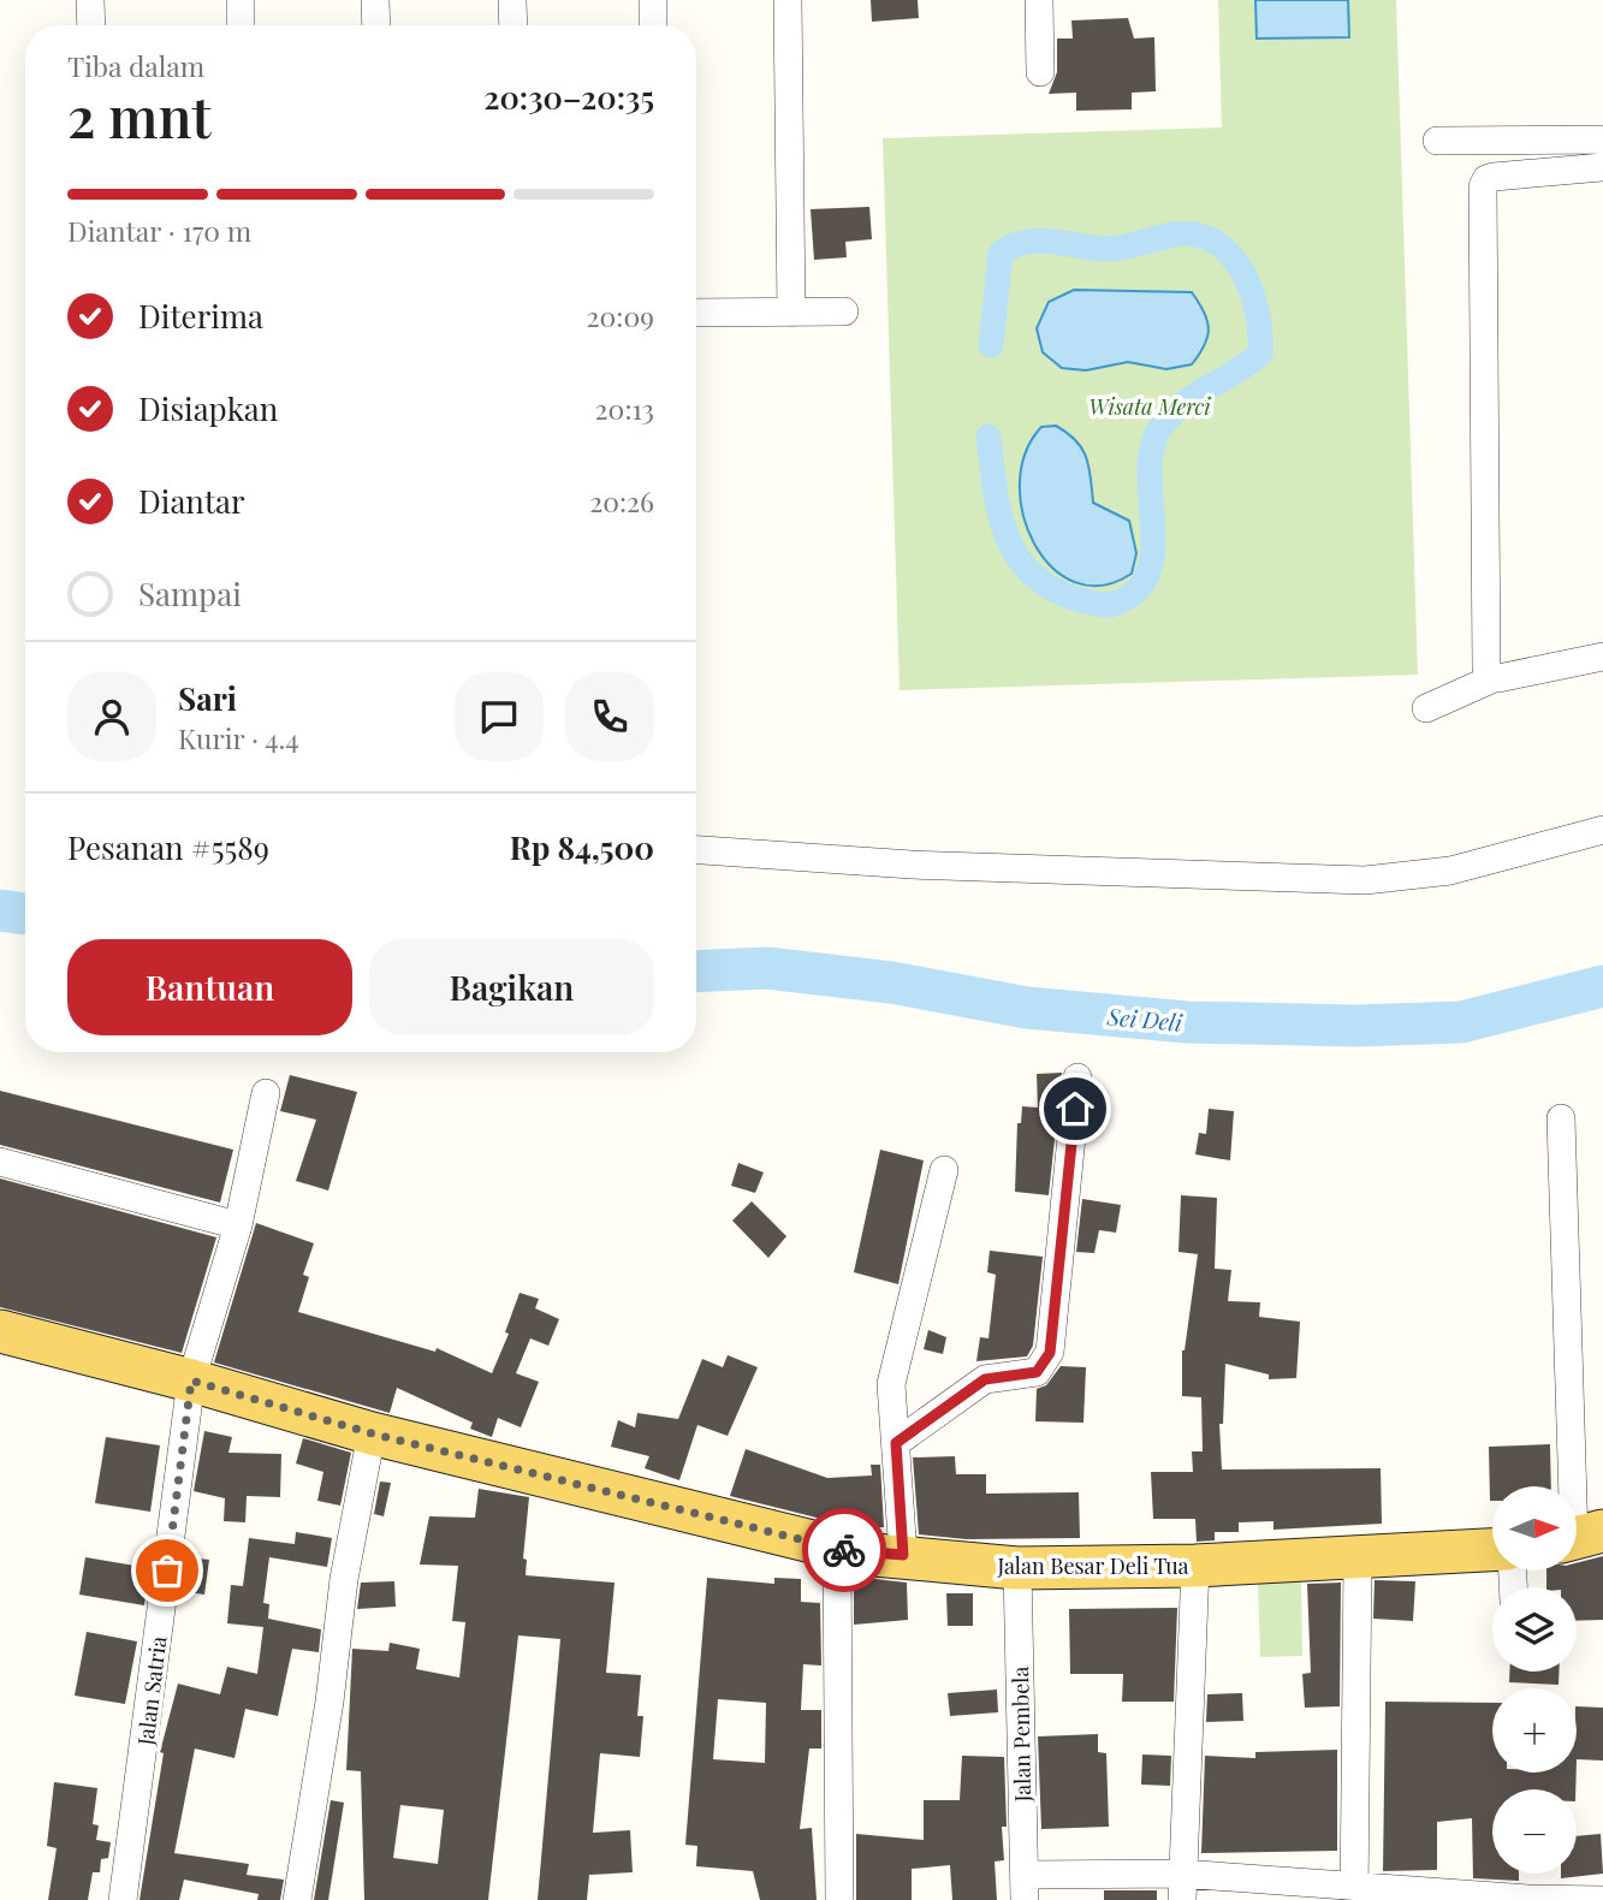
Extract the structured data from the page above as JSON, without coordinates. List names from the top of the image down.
{
  "streets": {
    "main road": ["Jalan Besar Deli Tua"],
    "street": ["Jalan Satria", "Jalan Pembela"]
  },
  "crossings": [
    ["Jalan Besar Deli Tua", "Jalan Satria"],
    ["Jalan Besar Deli Tua", "Jalan Pembela"]
  ],
  "water": ["Sei Deli"],
  "parks": ["Wisata Merci"],
  "north": "right",
  "page": {
    "heading": ["2 mnt", "Tiba dalam", "20:30–20:35"],
    "panel": [
      "Sari",
      "Kurir · 4.4",
      "Pesanan #5589",
      "Rp 84,500"
    ],
    "bar": "Diantar · 170 m",
    "list": [
      ["Diterima", "20:09"],
      ["Disiapkan", "20:13"],
      ["Diantar", "20:26"],
      "Sampai"
    ],
    "buttons": ["Bantuan", "Bagikan"],
    "map_buttons": ["+", "−"]
  }
}
